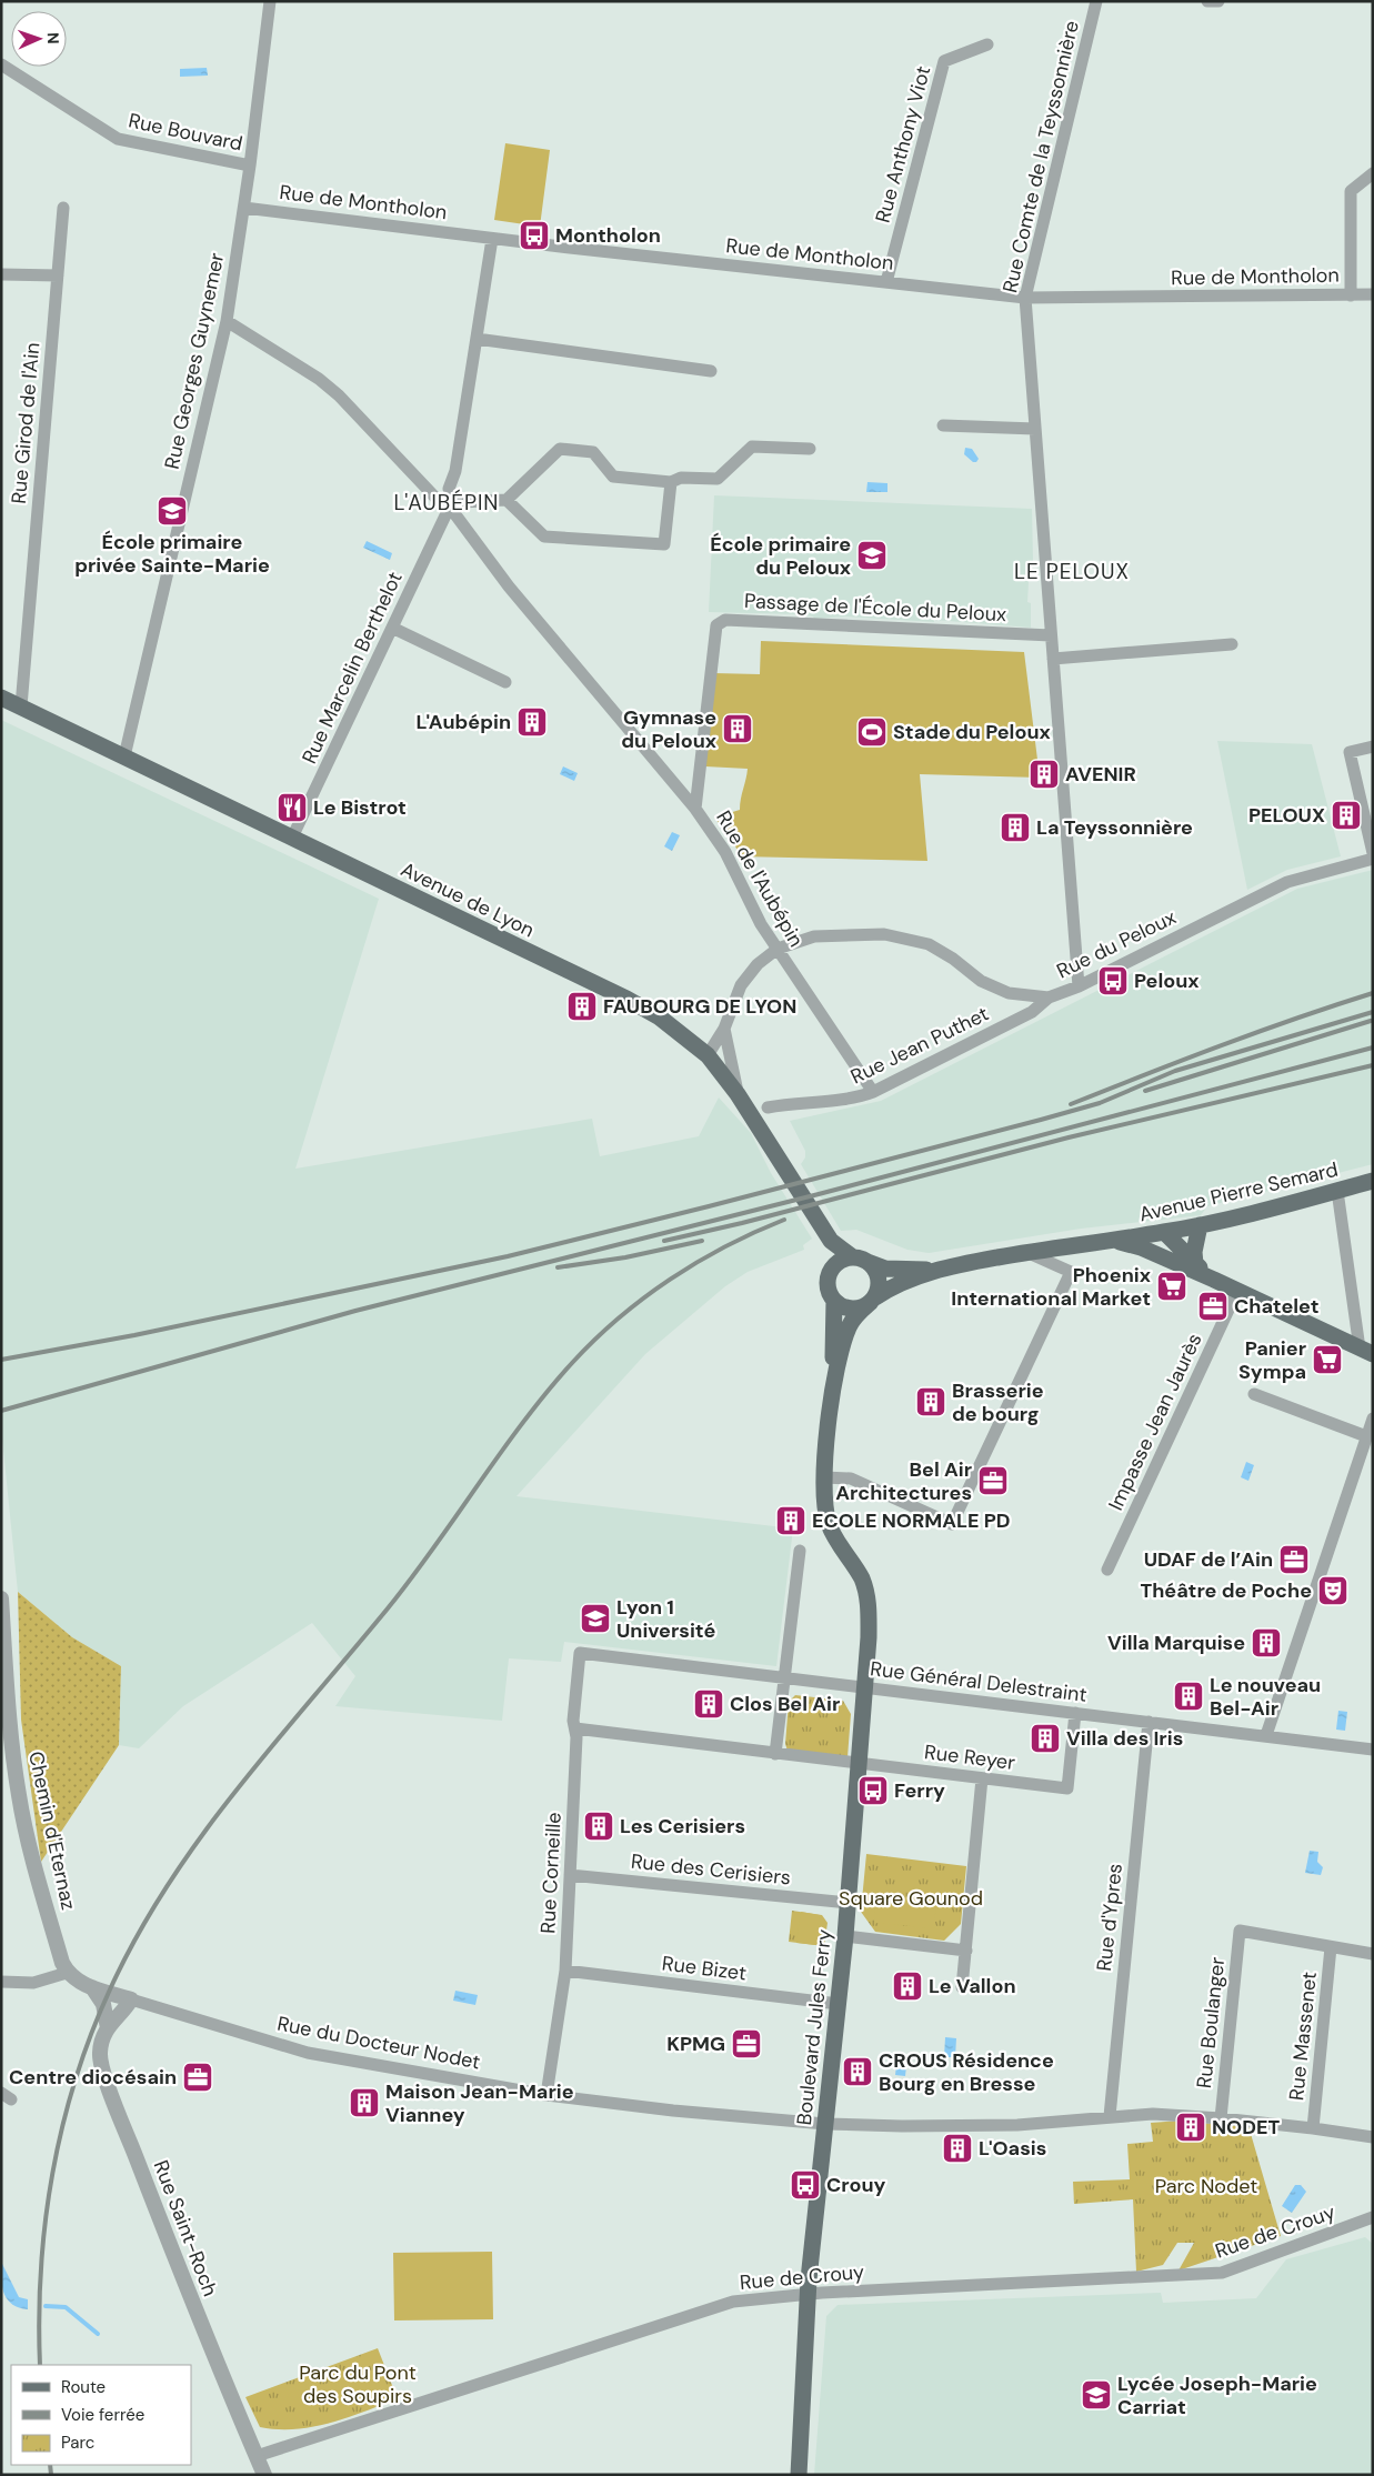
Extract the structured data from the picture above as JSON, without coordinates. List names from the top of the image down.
{
  "streets": {
    "main road": ["Avenue de Lyon", "Avenue Pierre Semard", "Boulevard Jules Ferry"],
    "street": [
      "Rue Bouvard",
      "Rue Anthony Viot",
      "Rue Comte de la Teyssonnière",
      "Rue de Montholon",
      "Rue Georges Guynemer",
      "Rue Girod de l'Ain",
      "Passage de l'École du Peloux",
      "Rue Marcelin Berthelot",
      "Rue de l'Aubépin",
      "Rue du Peloux",
      "Rue Jean Puthet",
      "Impasse Jean Jaurès",
      "Rue Général Delestraint",
      "Rue Reyer",
      "Chemin d'Eternaz",
      "Rue des Cerisiers",
      "Rue Corneille",
      "Rue d'Ypres",
      "Rue Bizet",
      "Rue Boulanger",
      "Rue Massenet",
      "Rue du Docteur Nodet",
      "Rue Saint-Roch",
      "Rue de Crouy"
    ]
  },
  "crossings": [
    ["Rue Bouvard", "Rue Georges Guynemer"],
    ["Rue Anthony Viot", "Rue de Montholon"],
    ["Rue Comte de la Teyssonnière", "Rue de Montholon"],
    ["Rue Comte de la Teyssonnière", "Passage de l'École du Peloux"],
    ["Rue Comte de la Teyssonnière", "Rue du Peloux"],
    ["Rue de Montholon", "Rue Georges Guynemer"],
    ["Rue Georges Guynemer", "Avenue de Lyon"],
    ["Rue Girod de l'Ain", "Avenue de Lyon"],
    ["Passage de l'École du Peloux", "Rue de l'Aubépin"],
    ["Rue Marcelin Berthelot", "Rue de l'Aubépin"],
    ["Rue Marcelin Berthelot", "Avenue de Lyon"],
    ["Rue de l'Aubépin", "Rue du Peloux"],
    ["Rue de l'Aubépin", "Rue Jean Puthet"],
    ["Avenue de Lyon", "Rue du Peloux"],
    ["Avenue de Lyon", "Boulevard Jules Ferry"],
    ["Rue du Peloux", "Rue Jean Puthet"],
    ["Rue Général Delestraint", "Rue Reyer"],
    ["Rue Général Delestraint", "Rue Corneille"],
    ["Rue Général Delestraint", "Rue d'Ypres"],
    ["Rue Général Delestraint", "Boulevard Jules Ferry"],
    ["Rue Reyer", "Rue Corneille"],
    ["Rue Reyer", "Boulevard Jules Ferry"],
    ["Rue des Cerisiers", "Rue Corneille"],
    ["Rue des Cerisiers", "Boulevard Jules Ferry"],
    ["Rue Corneille", "Rue Bizet"],
    ["Rue Corneille", "Rue du Docteur Nodet"],
    ["Rue d'Ypres", "Rue du Docteur Nodet"],
    ["Rue Bizet", "Boulevard Jules Ferry"],
    ["Rue Boulanger", "Rue Massenet"],
    ["Rue Boulanger", "Rue du Docteur Nodet"],
    ["Boulevard Jules Ferry", "Rue du Docteur Nodet"],
    ["Boulevard Jules Ferry", "Rue de Crouy"],
    ["Rue Massenet", "Rue du Docteur Nodet"],
    ["Rue du Docteur Nodet", "Rue Saint-Roch"],
    ["Rue Saint-Roch", "Rue de Crouy"]
  ],
  "districts": ["L'AUBÉPIN", "LE PELOUX"],
  "parks": ["Square Gounod", "Parc Nodet", "Parc du Pont des Soupirs"],
  "places": {
    "bus stop": [
      "Montholon",
      "Peloux",
      "Ferry",
      "Crouy"
    ],
    "school or university": [
      "École primaire privée Sainte-Marie",
      "École primaire du Peloux",
      "Lyon 1 Université",
      "Lycée Joseph-Marie Carriat"
    ],
    "building": [
      "L'Aubépin",
      "Gymnase du Peloux",
      "AVENIR",
      "PELOUX",
      "La Teyssonnière",
      "FAUBOURG DE LYON",
      "Brasserie de bourg",
      "ECOLE NORMALE PD",
      "Villa Marquise",
      "Le nouveau Bel-Air",
      "Clos Bel Air",
      "Villa des Iris",
      "Les Cerisiers",
      "Le Vallon",
      "CROUS Résidence Bourg en Bresse",
      "Maison Jean-Marie Vianney",
      "NODET",
      "L'Oasis"
    ],
    "sports": ["Stade du Peloux"],
    "restaurant": ["Le Bistrot"],
    "supermarket": ["Phoenix International Market", "Panier Sympa"],
    "office": [
      "Chatelet",
      "Bel Air Architectures",
      "UDAF de l’Ain",
      "KPMG",
      "Centre diocésain"
    ],
    "theatre": ["Théâtre de Poche"]
  },
  "legend": ["Route", "Voie ferrée", "Parc"],
  "north": "right"
}
